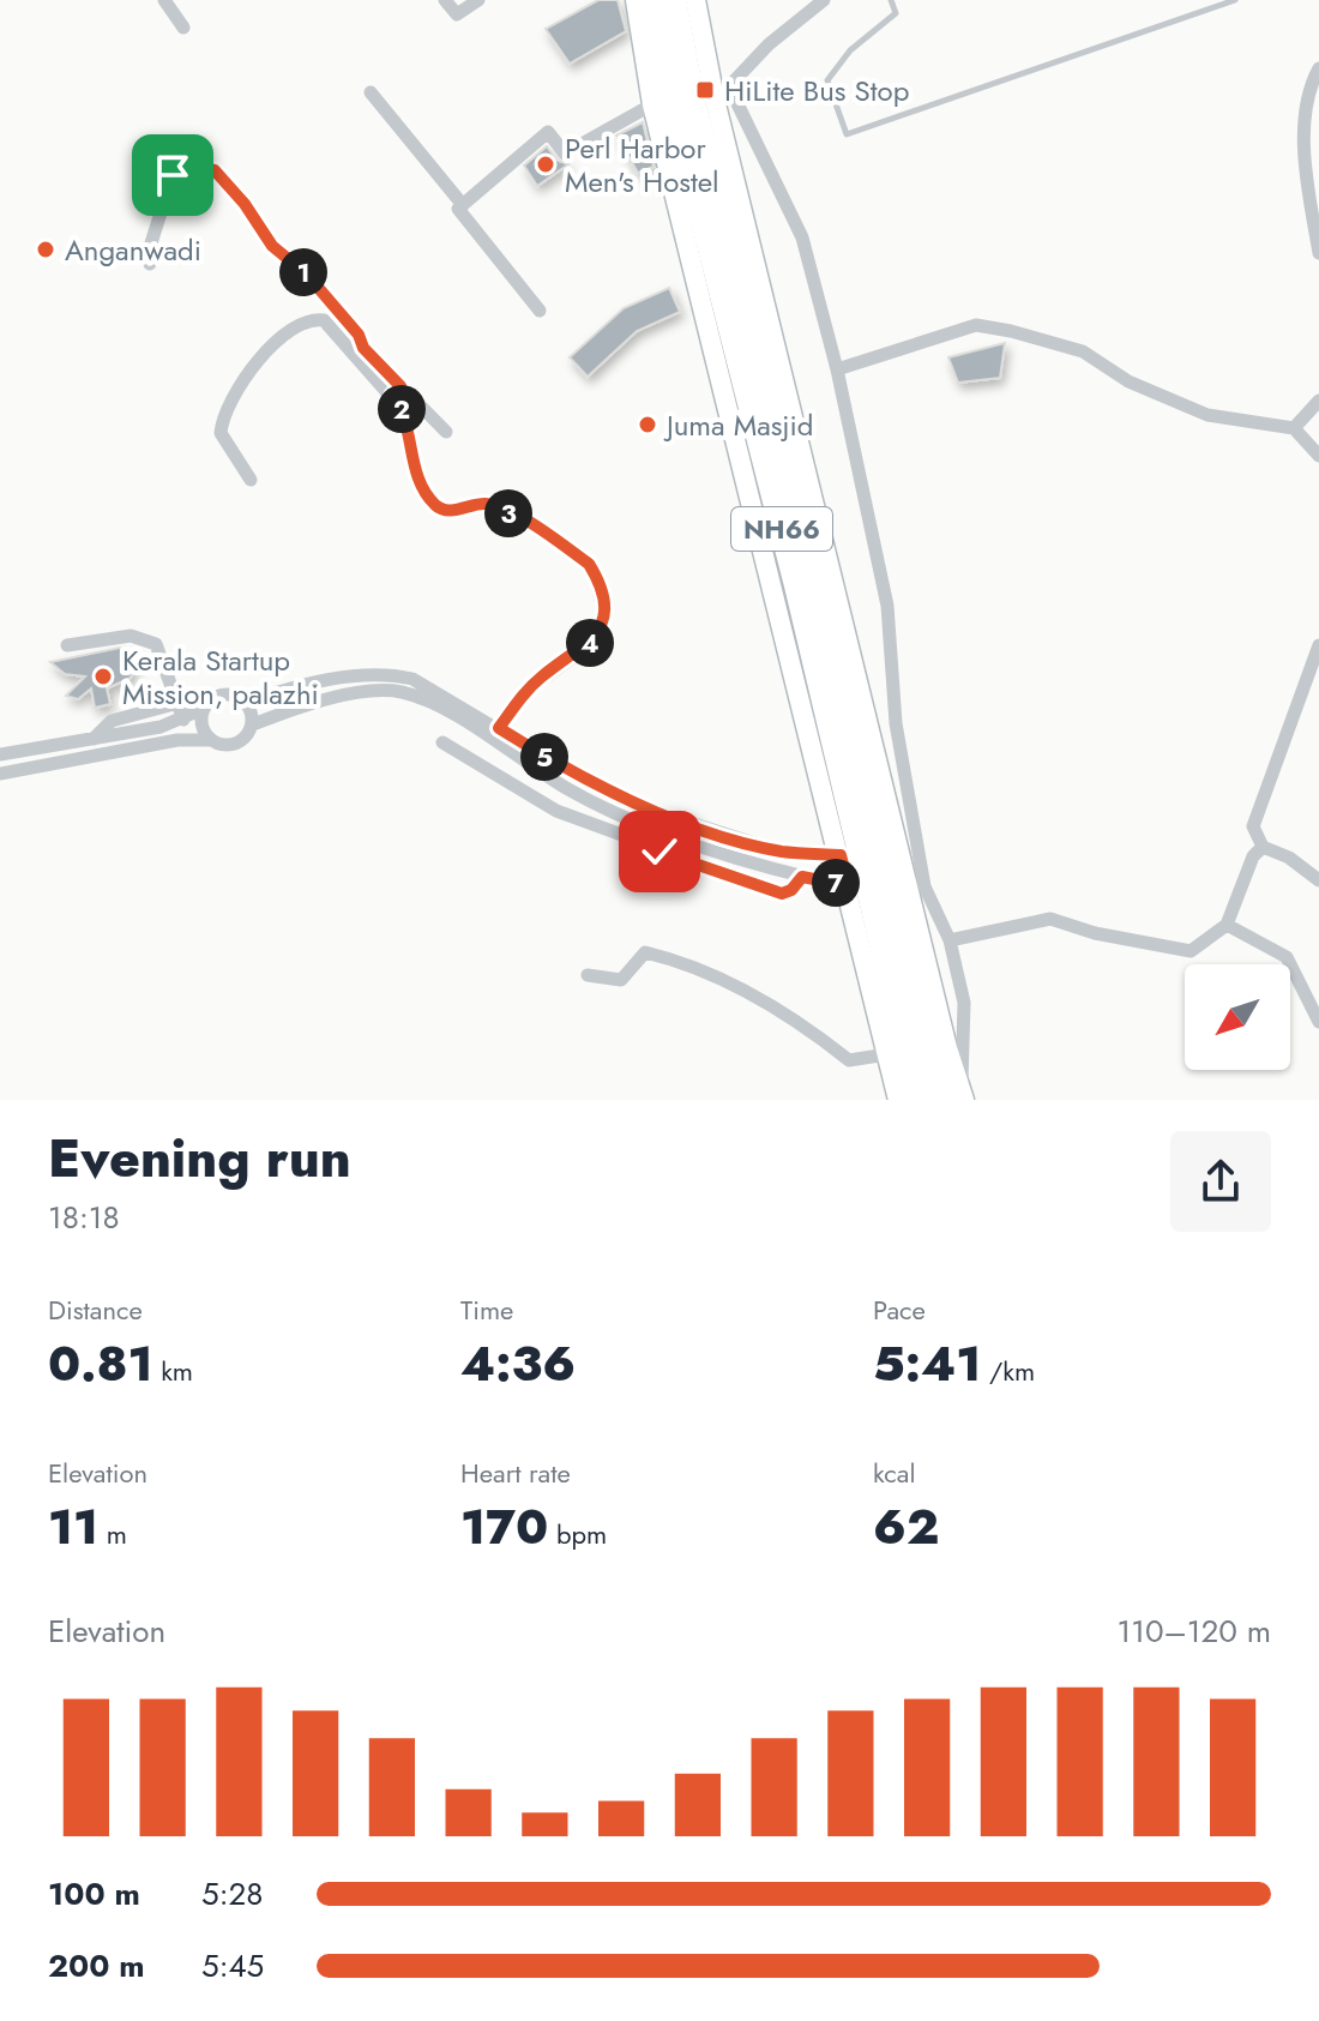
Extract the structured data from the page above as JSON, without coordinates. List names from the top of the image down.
{
  "streets": {
    "highway": ["NH66"]
  },
  "places": {
    "transit": ["HiLite Bus Stop"],
    "other": [
      "Perl Harbor Men's Hostel",
      "Anganwadi",
      "Juma Masjid",
      "Kerala Startup Mission, palazhi"
    ]
  },
  "north": "bottom left",
  "page": {
    "pins": [
      "1",
      "2",
      "3",
      "4",
      "5",
      "7"
    ],
    "heading": ["Evening run", "18:18"],
    "stats": [
      ["Distance", "0.81 km"],
      ["Time", "4:36"],
      ["Pace", "5:41 /km"],
      ["Elevation", "11 m"],
      ["Heart rate", "170 bpm"],
      ["kcal", "62"]
    ],
    "chart": ["Elevation", "110–120 m"],
    "list": [
      {
        "name": "100 m",
        "note": "5:28"
      },
      {
        "name": "200 m",
        "note": "5:45"
      }
    ]
  }
}
